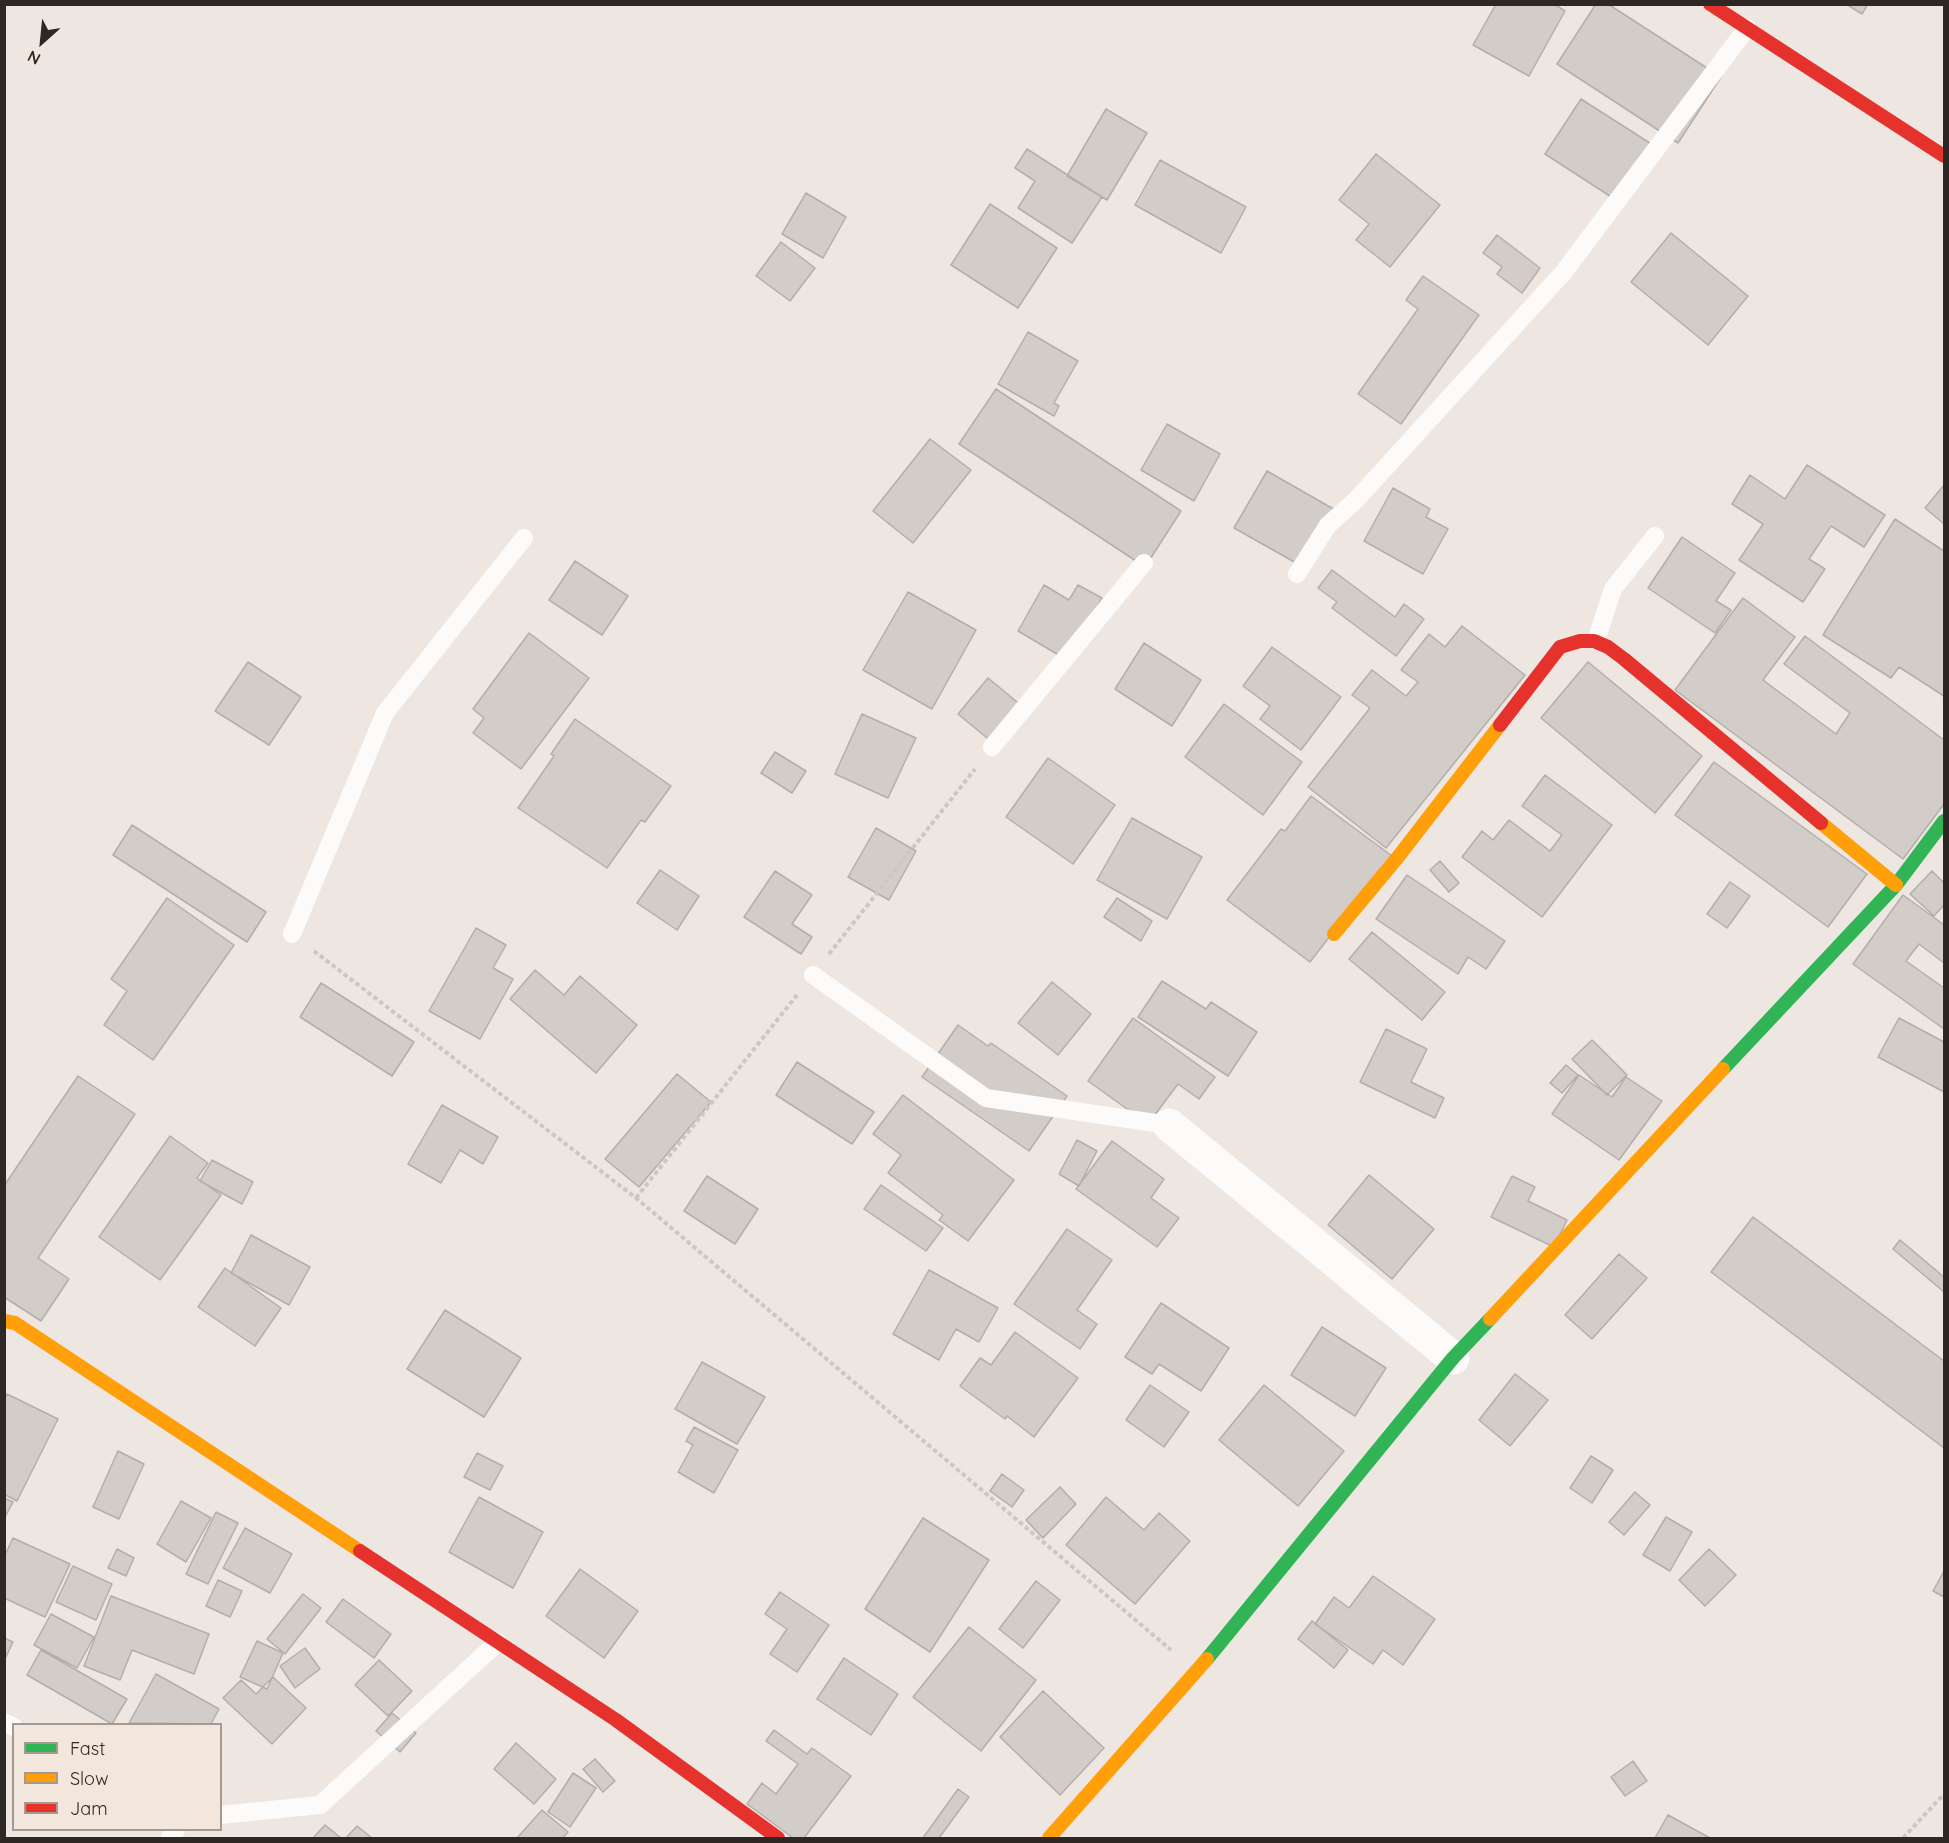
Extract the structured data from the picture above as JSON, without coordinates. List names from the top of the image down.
{
  "legend": ["Fast", "Slow", "Jam"],
  "north": "bottom left"
}
